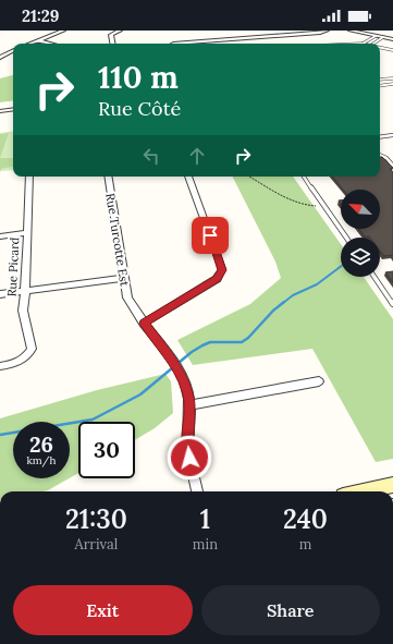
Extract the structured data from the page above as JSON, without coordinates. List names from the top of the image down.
{
  "streets": {
    "street": ["Rue Turcotte Est", "Rue Picard"]
  },
  "north": "top left",
  "page": {
    "status": "21:29",
    "turn": ["110 m", "Rue Côté"],
    "speed": "26 km/h",
    "limit": "30",
    "eta": [
      "21:30",
      "Arrival",
      "1",
      "min",
      "240",
      "m"
    ],
    "buttons": ["Exit", "Share"]
  }
}
